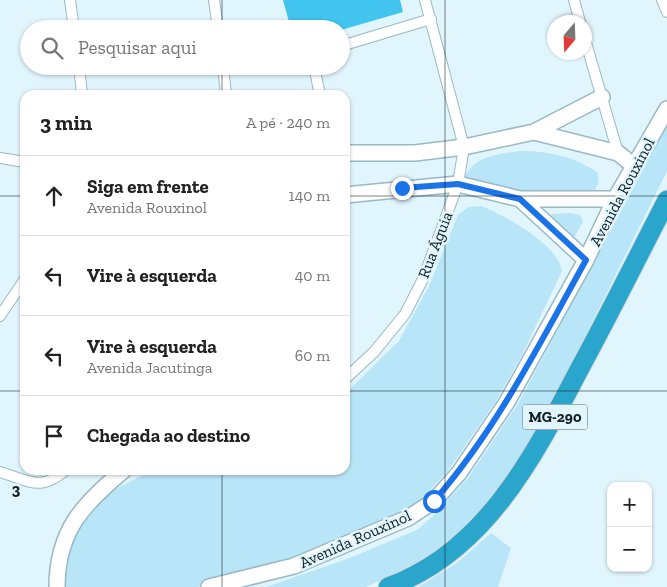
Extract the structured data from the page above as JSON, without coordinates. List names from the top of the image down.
{
  "streets": {
    "highway": ["MG-290"],
    "street": ["Avenida Rouxinol", "Rua Águia"]
  },
  "north": "bottom",
  "page": {
    "search": "Pesquisar aqui",
    "heading": ["3 min", "A pé · 240 m"],
    "list": [
      ["Siga em frente", "Avenida Rouxinol", "140 m"],
      ["Vire à esquerda", "40 m"],
      ["Vire à esquerda", "Avenida Jacutinga", "60 m"],
      "Chegada ao destino"
    ],
    "map_buttons": ["+", "−"]
  },
  "grid": {
    "rows": ["3"]
  }
}
